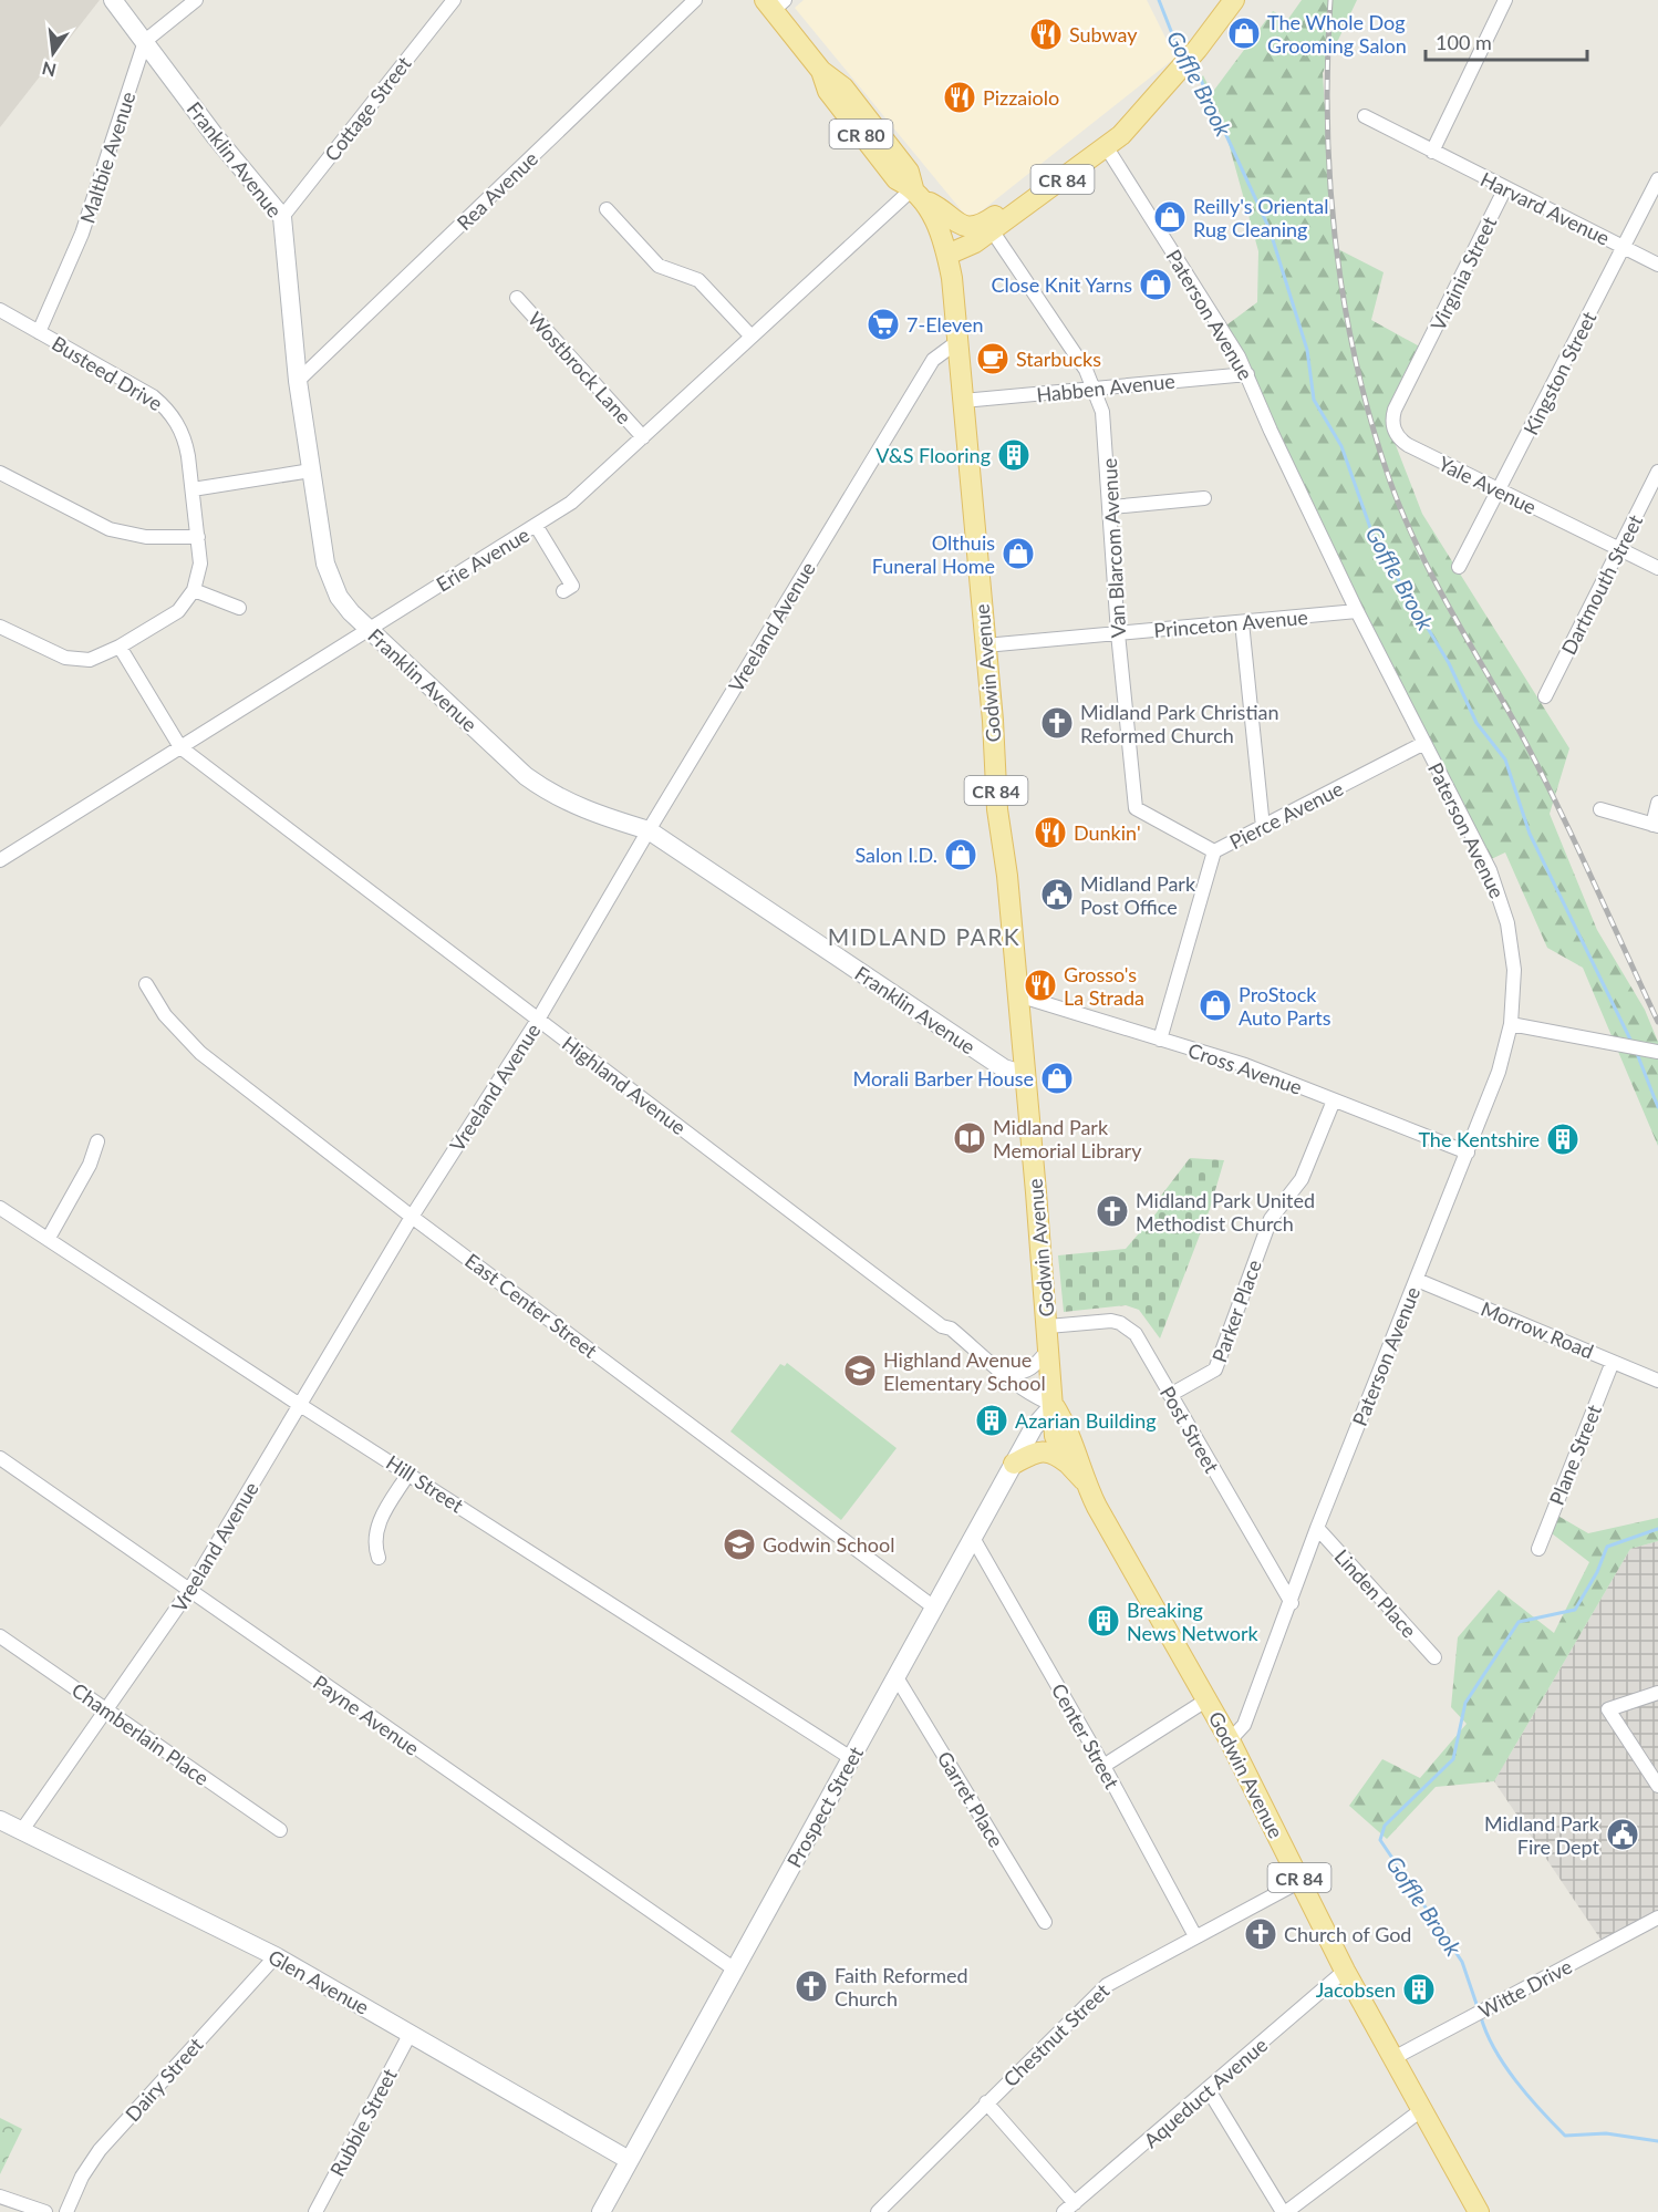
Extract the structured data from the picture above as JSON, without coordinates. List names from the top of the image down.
{
  "streets": {
    "main road": ["CR 80", "CR 84", "Godwin Avenue"],
    "street": [
      "Cottage Street",
      "Maltbie Avenue",
      "Franklin Avenue",
      "Rea Avenue",
      "Harvard Avenue",
      "Virginia Street",
      "Paterson Avenue",
      "Wostbrock Lane",
      "Busteed Drive",
      "Kingston Street",
      "Habben Avenue",
      "Yale Avenue",
      "Van Blarcom Avenue",
      "Erie Avenue",
      "Dartmouth Street",
      "Princeton Avenue",
      "Vreeland Avenue",
      "Pierce Avenue",
      "Cross Avenue",
      "Highland Avenue",
      "East Center Street",
      "Parker Place",
      "Morrow Road",
      "Post Street",
      "Plane Street",
      "Hill Street",
      "Linden Place",
      "Payne Avenue",
      "Chamberlain Place",
      "Center Street",
      "Garret Place",
      "Prospect Street",
      "Glen Avenue",
      "Witte Drive",
      "Chestnut Street",
      "Dairy Street",
      "Aqueduct Avenue",
      "Rubble Street"
    ]
  },
  "crossings": [
    ["Cottage Street", "Franklin Avenue"],
    ["Maltbie Avenue", "Franklin Avenue"],
    ["Maltbie Avenue", "Busteed Drive"],
    ["Franklin Avenue", "Rea Avenue"],
    ["Franklin Avenue", "Erie Avenue"],
    ["Franklin Avenue", "Vreeland Avenue"],
    ["Franklin Avenue", "Godwin Avenue"],
    ["CR 84", "Paterson Avenue"],
    ["CR 84", "Van Blarcom Avenue"],
    ["CR 84", "Godwin Avenue"],
    ["Harvard Avenue", "Virginia Street"],
    ["Harvard Avenue", "Kingston Street"],
    ["Virginia Street", "Yale Avenue"],
    ["Paterson Avenue", "Habben Avenue"],
    ["Paterson Avenue", "Princeton Avenue"],
    ["Paterson Avenue", "Godwin Avenue"],
    ["Paterson Avenue", "Pierce Avenue"],
    ["Paterson Avenue", "Cross Avenue"],
    ["Paterson Avenue", "Morrow Road"],
    ["Paterson Avenue", "Post Street"],
    ["Paterson Avenue", "Linden Place"],
    ["Wostbrock Lane", "Erie Avenue"],
    ["Kingston Street", "Yale Avenue"],
    ["Habben Avenue", "Van Blarcom Avenue"],
    ["Habben Avenue", "Godwin Avenue"],
    ["Yale Avenue", "Dartmouth Street"],
    ["Van Blarcom Avenue", "Princeton Avenue"],
    ["Van Blarcom Avenue", "Pierce Avenue"],
    ["Erie Avenue", "Godwin Avenue"],
    ["Erie Avenue", "Highland Avenue"],
    ["Princeton Avenue", "Godwin Avenue"],
    ["Vreeland Avenue", "Godwin Avenue"],
    ["Vreeland Avenue", "Highland Avenue"],
    ["Vreeland Avenue", "East Center Street"],
    ["Vreeland Avenue", "Hill Street"],
    ["Vreeland Avenue", "Payne Avenue"],
    ["Vreeland Avenue", "Chamberlain Place"],
    ["Vreeland Avenue", "Glen Avenue"],
    ["Godwin Avenue", "Cross Avenue"],
    ["Godwin Avenue", "Highland Avenue"],
    ["Godwin Avenue", "Post Street"],
    ["Godwin Avenue", "Prospect Street"],
    ["Godwin Avenue", "Witte Drive"],
    ["Godwin Avenue", "Chestnut Street"],
    ["Godwin Avenue", "Aqueduct Avenue"],
    ["Pierce Avenue", "Cross Avenue"],
    ["Cross Avenue", "Parker Place"],
    ["Highland Avenue", "Prospect Street"],
    ["East Center Street", "Prospect Street"],
    ["Parker Place", "Post Street"],
    ["Morrow Road", "Plane Street"],
    ["Hill Street", "Prospect Street"],
    ["Payne Avenue", "Prospect Street"],
    ["Center Street", "Prospect Street"],
    ["Center Street", "Chestnut Street"],
    ["Garret Place", "Prospect Street"],
    ["Prospect Street", "Glen Avenue"],
    ["Glen Avenue", "Dairy Street"],
    ["Glen Avenue", "Rubble Street"]
  ],
  "districts": ["MIDLAND PARK"],
  "water": ["Goffle Brook"],
  "places": {
    "shop": [
      "The Whole Dog Grooming Salon",
      "Reilly's Oriental Rug Cleaning",
      "Close Knit Yarns",
      "Olthuis Funeral Home",
      "Salon I.D.",
      "ProStock Auto Parts",
      "Morali Barber House"
    ],
    "restaurant": [
      "Subway",
      "Pizzaiolo",
      "Dunkin'",
      "Grosso's La Strada"
    ],
    "supermarket": ["7-Eleven"],
    "cafe": ["Starbucks"],
    "building": [
      "V&S Flooring",
      "The Kentshire",
      "Azarian Building",
      "Breaking News Network",
      "Jacobsen"
    ],
    "church": [
      "Midland Park Christian Reformed Church",
      "Midland Park United Methodist Church",
      "Church of God",
      "Faith Reformed Church"
    ],
    "public building": ["Midland Park Post Office", "Midland Park Fire Dept"],
    "library": ["Midland Park Memorial Library"],
    "school or university": ["Highland Avenue Elementary School", "Godwin School"]
  },
  "scale_bar": "100 m",
  "north": "bottom"
}
